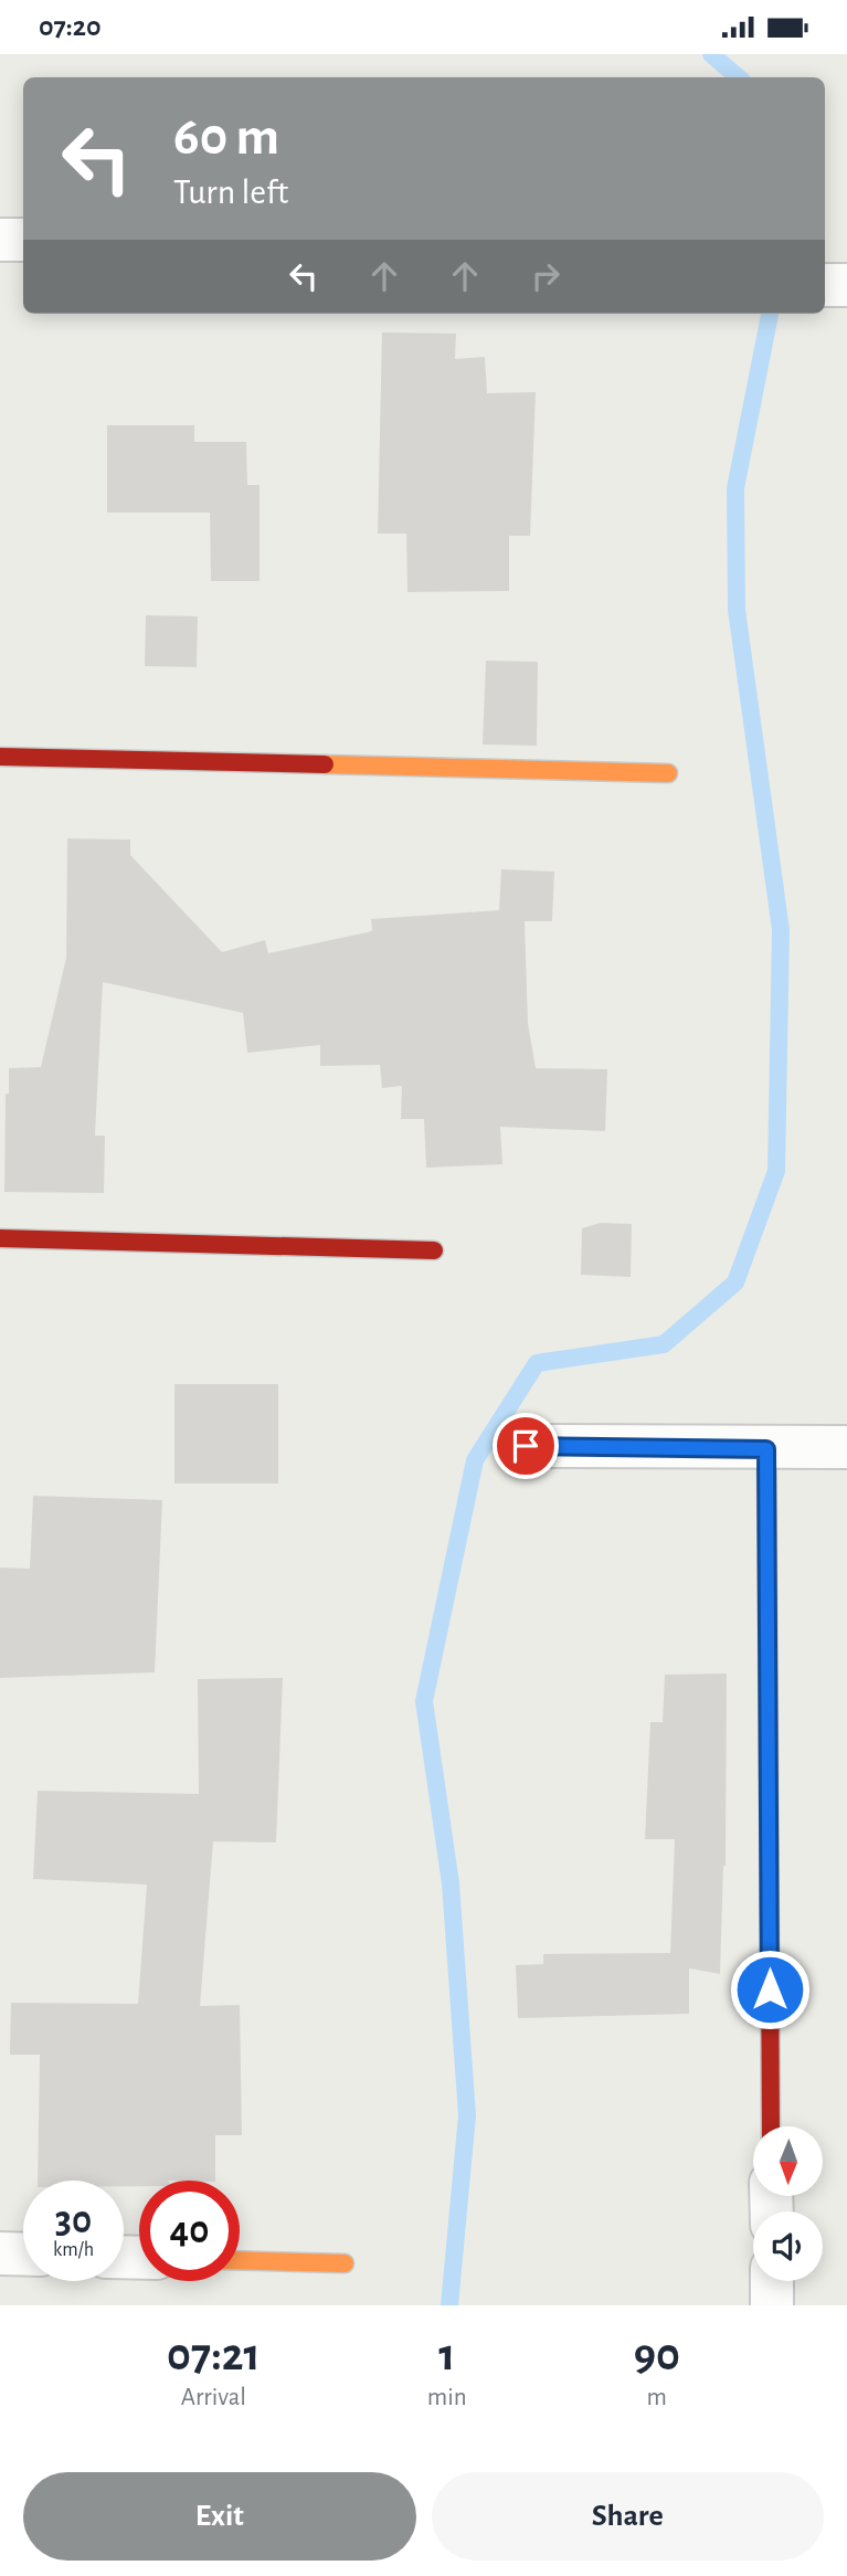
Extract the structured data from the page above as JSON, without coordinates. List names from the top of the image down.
{
  "north": "bottom",
  "page": {
    "status": "07:20",
    "turn": ["60 m", "Turn left"],
    "speed": "30 km/h",
    "limit": "40",
    "eta": [
      "07:21",
      "Arrival",
      "1",
      "min",
      "90",
      "m"
    ],
    "buttons": ["Exit", "Share"]
  }
}
